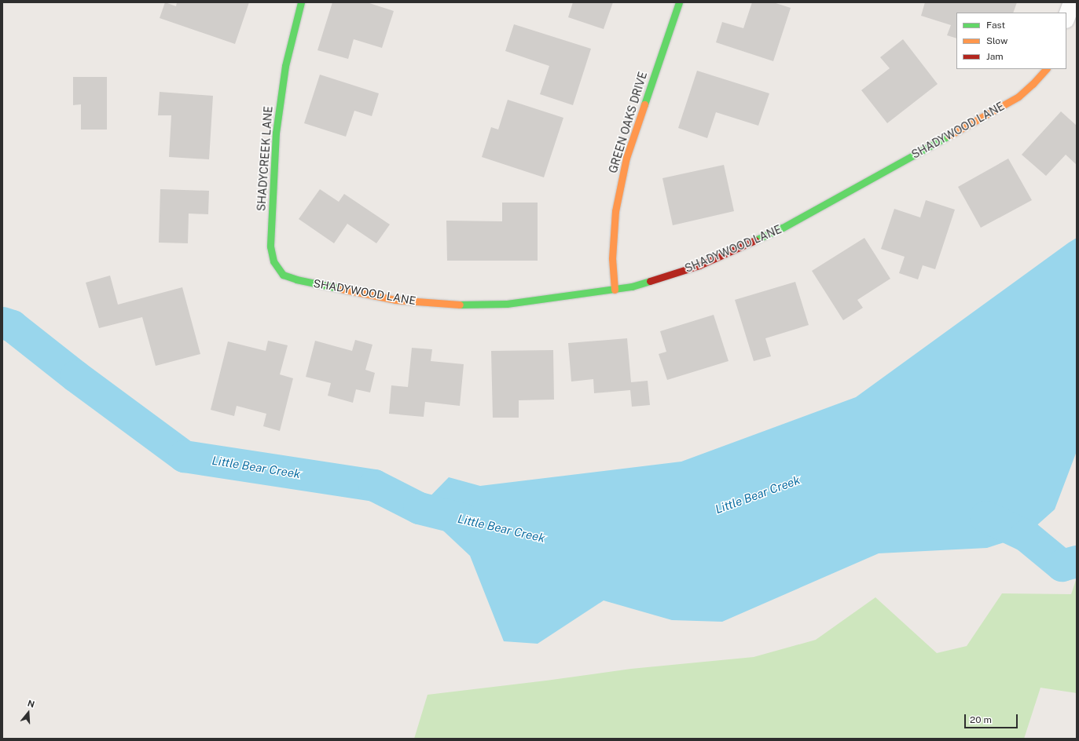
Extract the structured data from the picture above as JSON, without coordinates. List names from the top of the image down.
{
  "streets": {
    "street": ["GREEN OAKS DRIVE", "SHADYWOOD LANE", "SHADYCREEK LANE"]
  },
  "crossings": [
    ["GREEN OAKS DRIVE", "SHADYWOOD LANE"],
    ["SHADYWOOD LANE", "SHADYCREEK LANE"]
  ],
  "water": ["Little Bear Creek"],
  "legend": ["Fast", "Slow", "Jam"],
  "scale_bar": "20 m",
  "north": "top"
}
